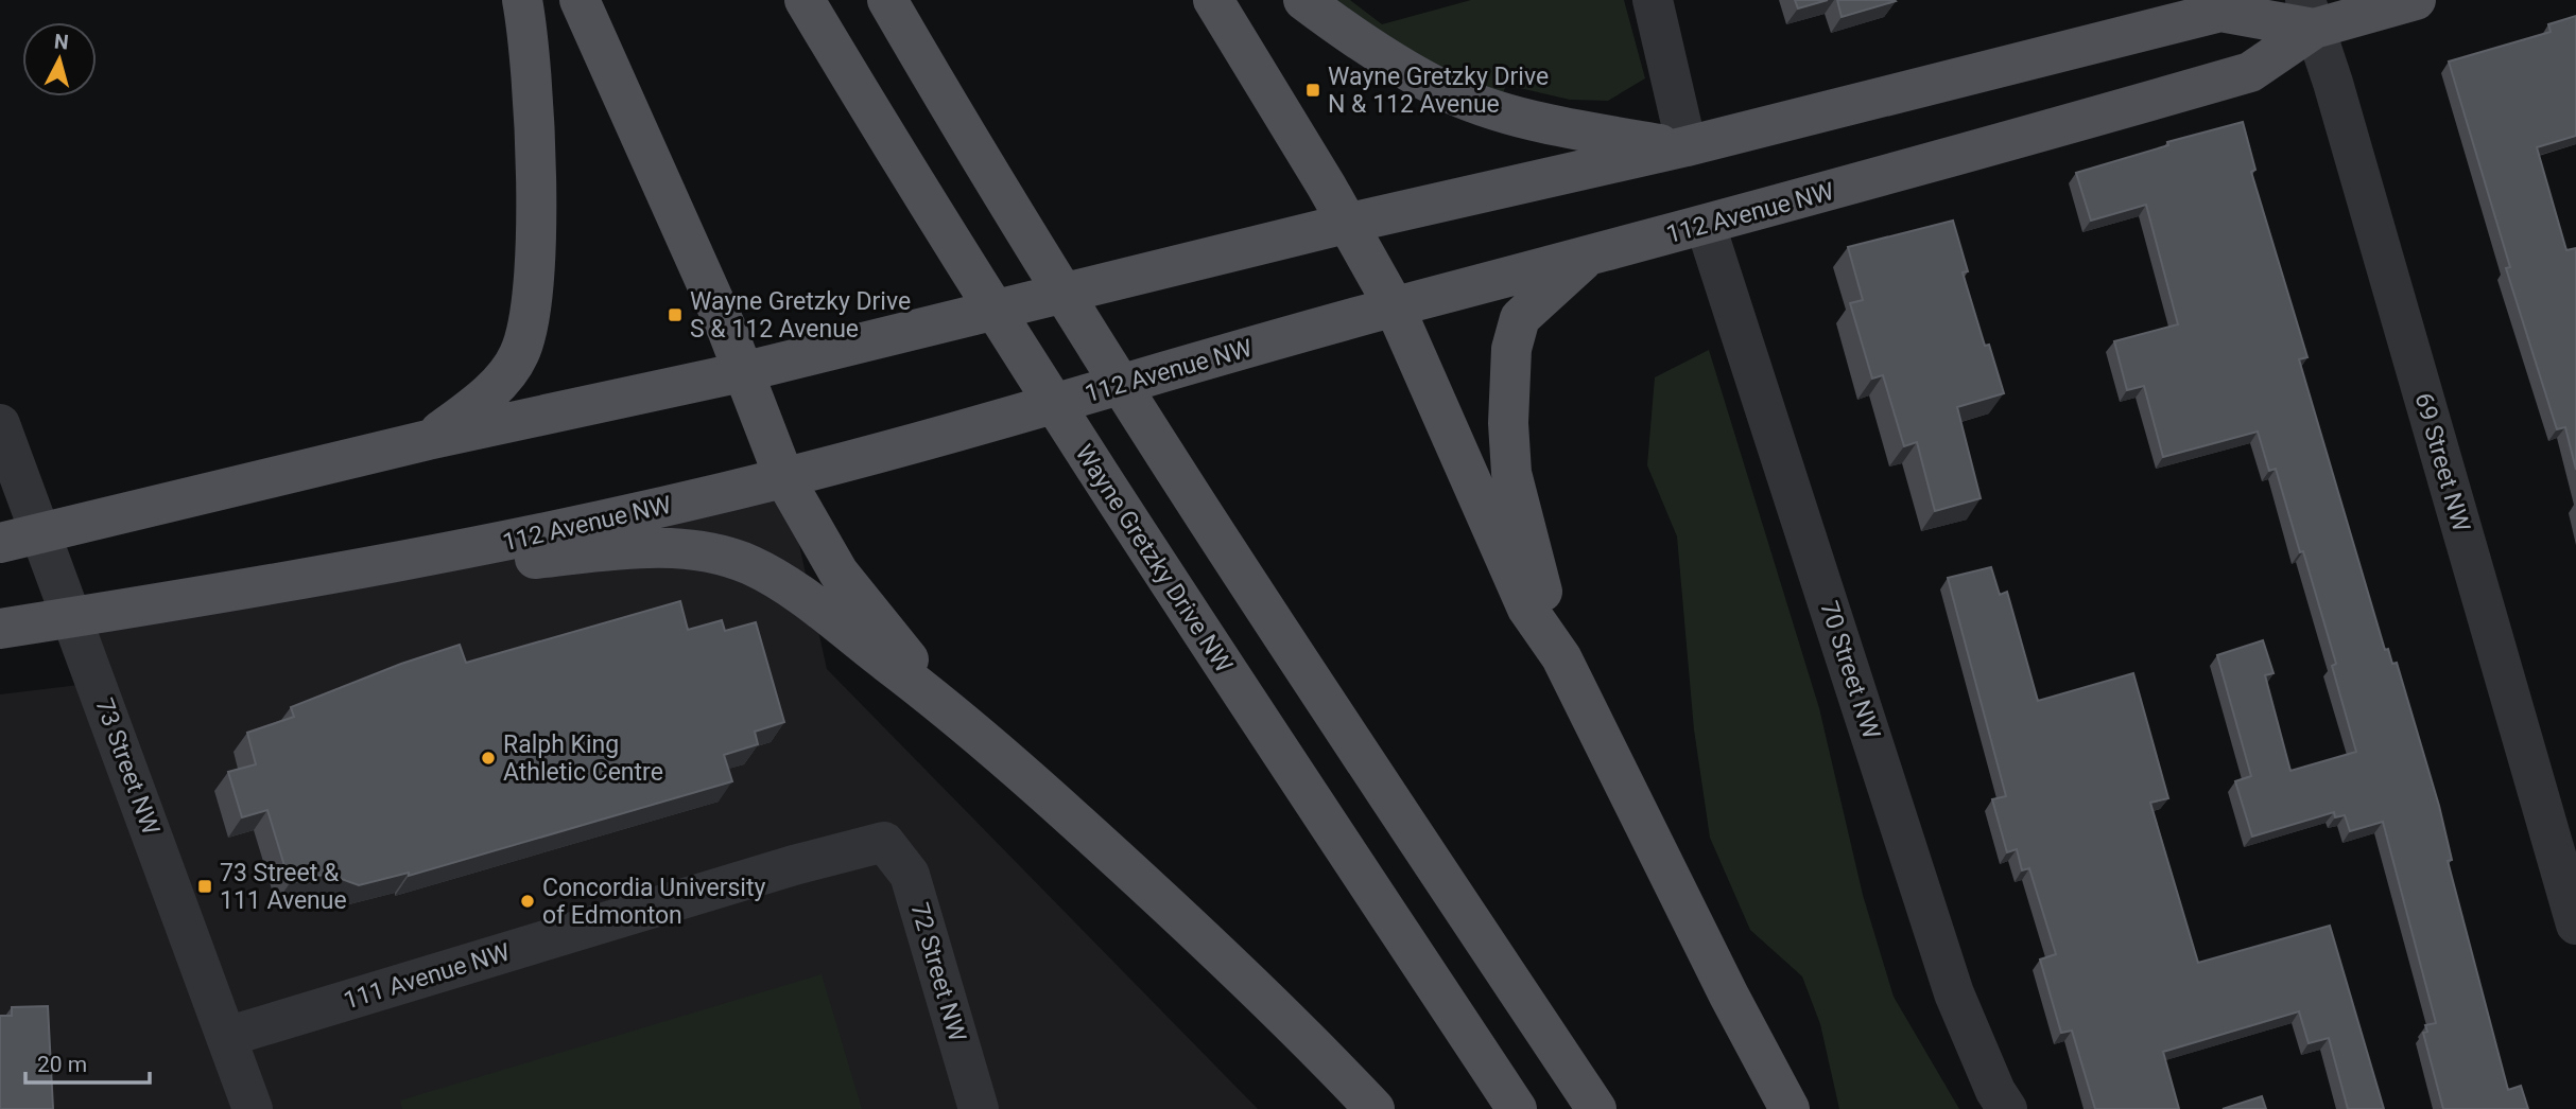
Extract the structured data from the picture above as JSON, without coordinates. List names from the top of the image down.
{
  "streets": {
    "main road": ["112 Avenue NW", "Wayne Gretzky Drive NW"],
    "street": [
      "69 Street NW",
      "70 Street NW",
      "73 Street NW",
      "72 Street NW",
      "111 Avenue NW"
    ]
  },
  "crossings": [
    ["112 Avenue NW", "69 Street NW"],
    ["112 Avenue NW", "70 Street NW"],
    ["112 Avenue NW", "73 Street NW"],
    ["73 Street NW", "111 Avenue NW"],
    ["72 Street NW", "111 Avenue NW"]
  ],
  "places": {
    "transit": ["Wayne Gretzky Drive N & 112 Avenue", "Wayne Gretzky Drive S & 112 Avenue", "73 Street & 111 Avenue"],
    "other": ["Ralph King Athletic Centre", "Concordia University of Edmonton"]
  },
  "scale_bar": "20 m",
  "north": "top"
}
